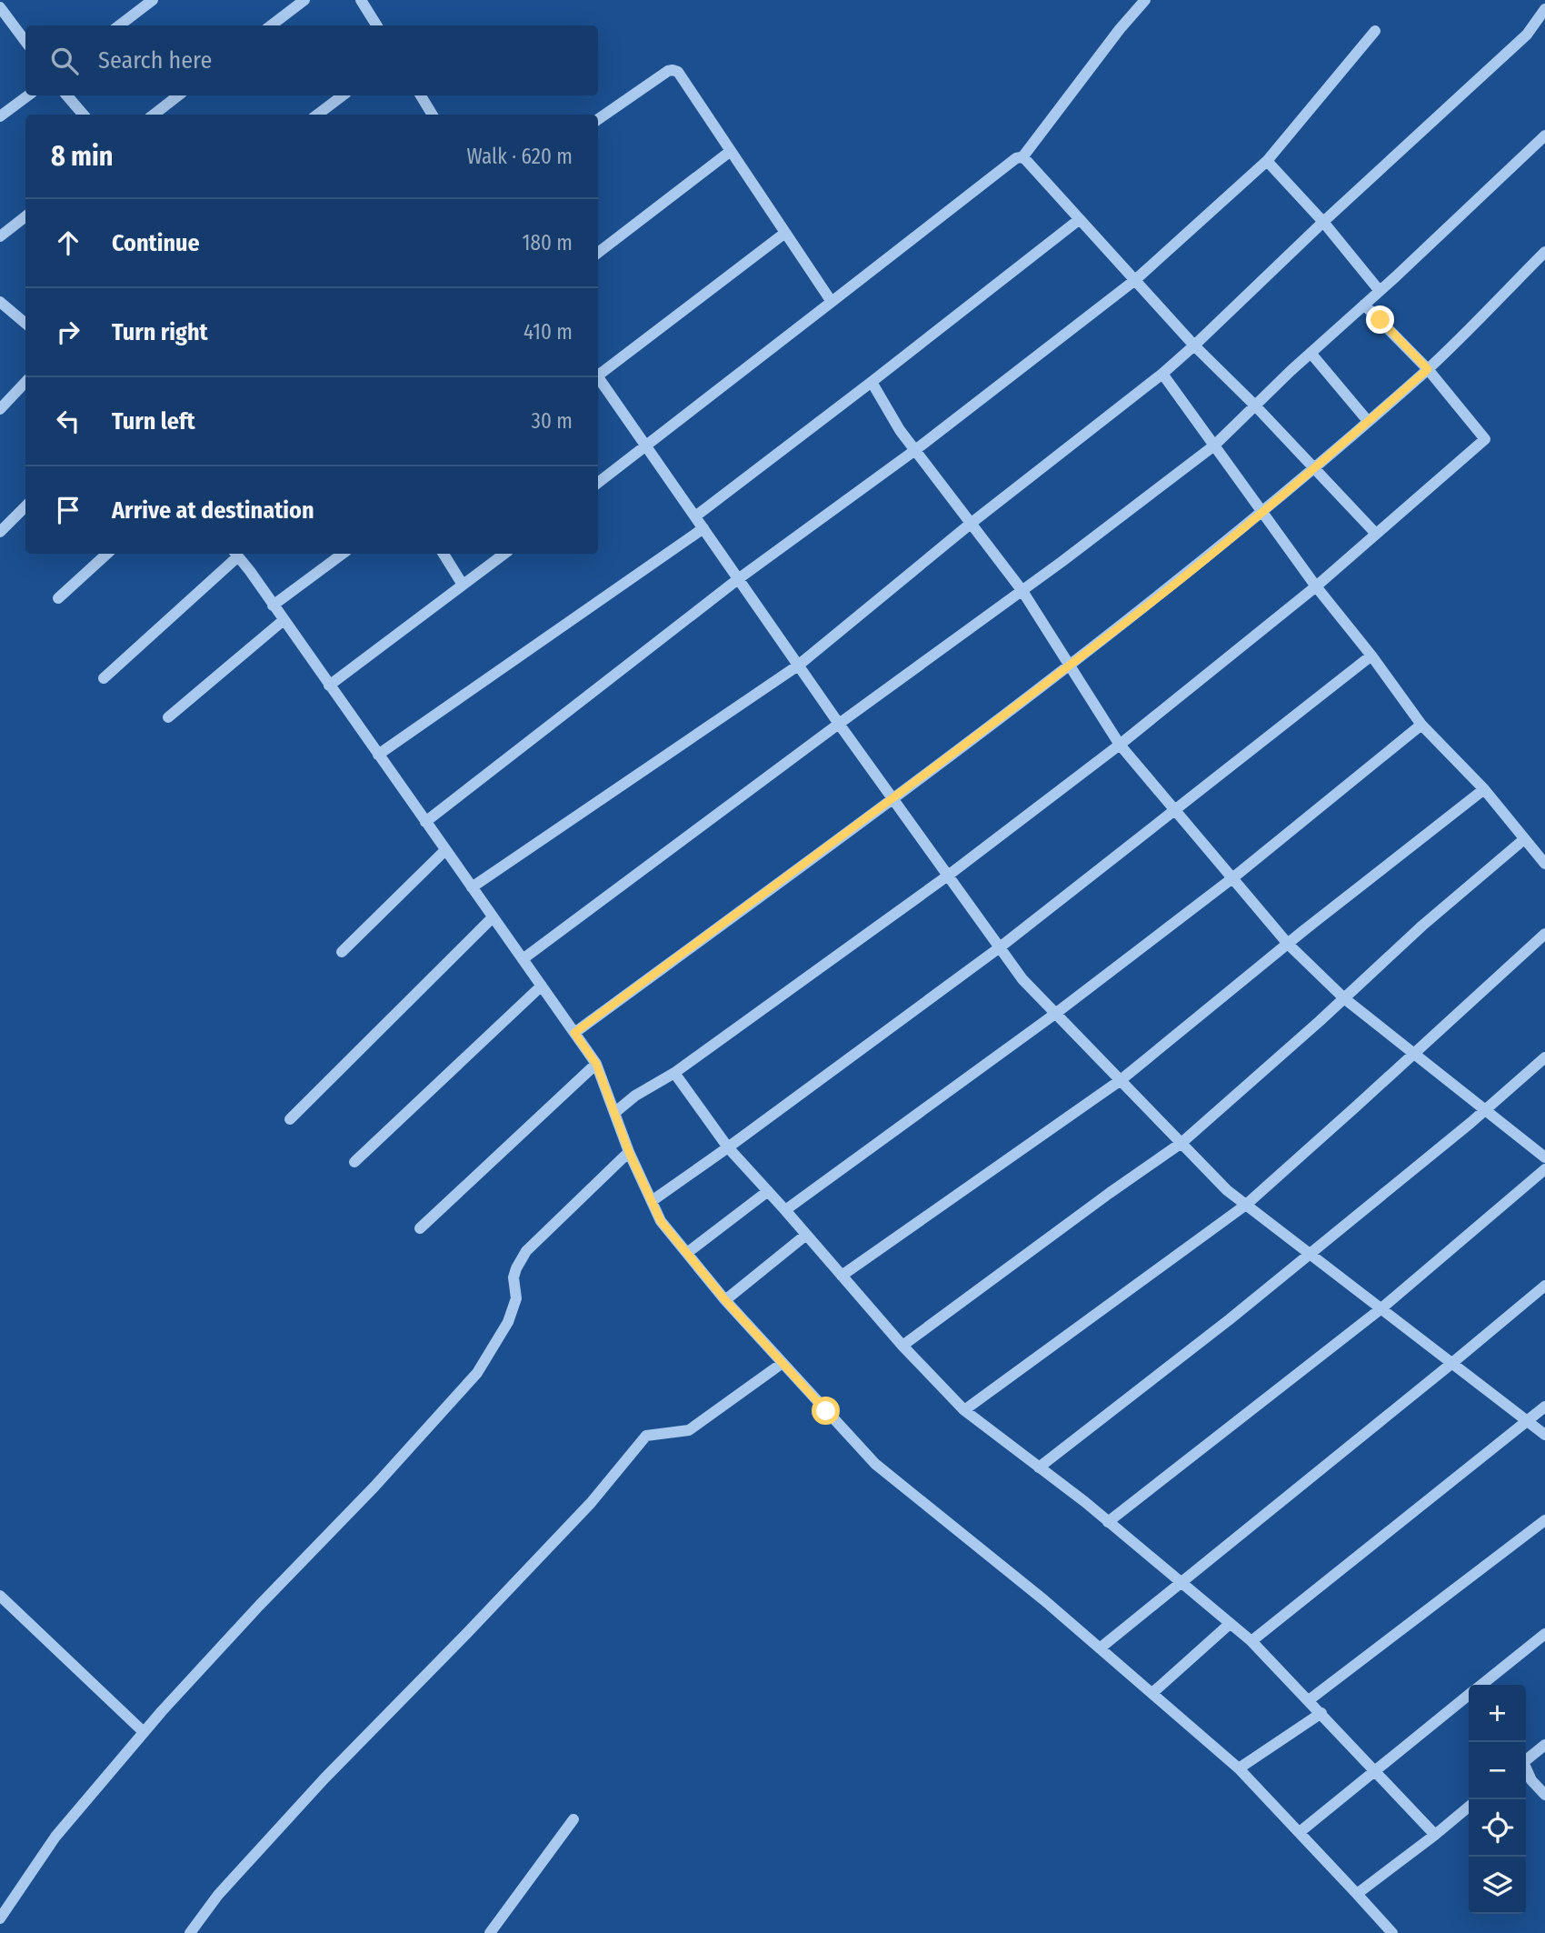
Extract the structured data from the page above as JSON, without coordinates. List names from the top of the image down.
{
  "page": {
    "search": "Search here",
    "heading": ["8 min", "Walk · 620 m"],
    "list": [
      ["Continue", "180 m"],
      ["Turn right", "410 m"],
      ["Turn left", "30 m"],
      "Arrive at destination"
    ],
    "map_buttons": ["+", "−"]
  }
}
